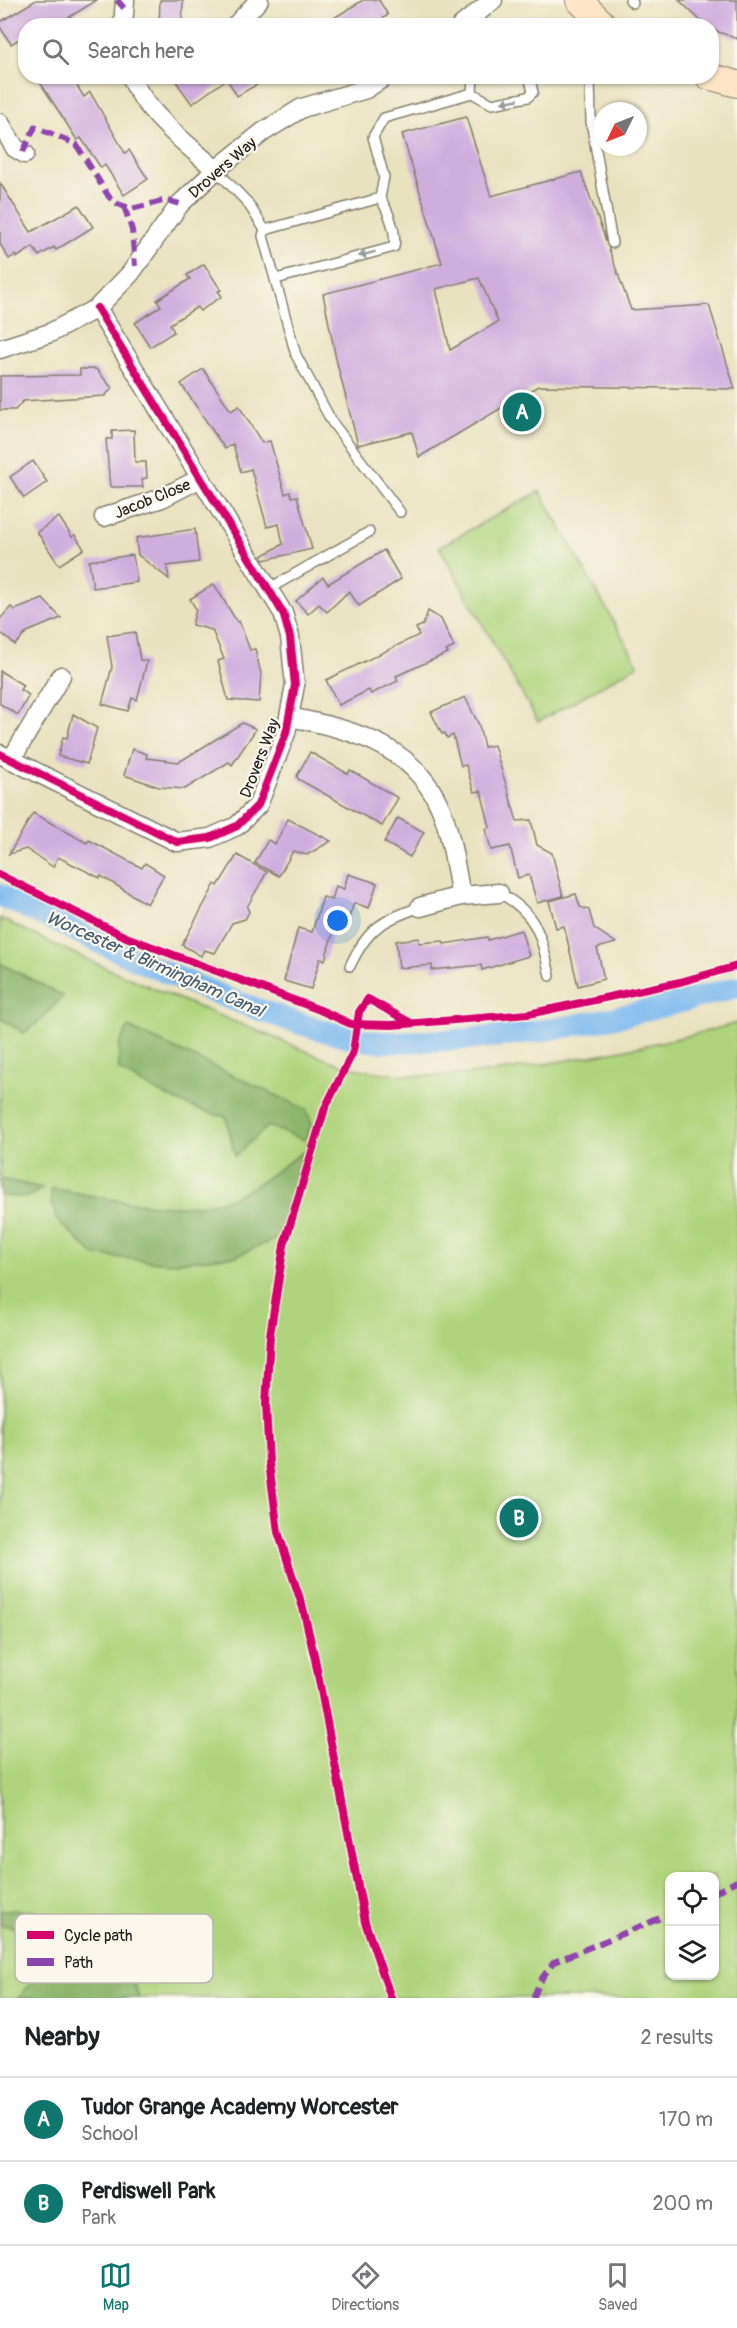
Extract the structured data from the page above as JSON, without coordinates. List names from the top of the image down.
{
  "streets": {
    "street": ["Drovers Way", "Jacob Close"]
  },
  "crossings": [
    ["Drovers Way", "Jacob Close"]
  ],
  "water": ["Worcester & Birmingham Canal"],
  "legend": ["Cycle path", "Path"],
  "north": "bottom left",
  "page": {
    "search": "Search here",
    "pins": ["A", "B"],
    "heading": ["Nearby", "2 results"],
    "list": [
      {
        "mark": "A",
        "name": "Tudor Grange Academy Worcester",
        "note": "School",
        "value": "170 m"
      },
      {
        "mark": "B",
        "name": "Perdiswell Park",
        "note": "Park",
        "value": "200 m"
      }
    ],
    "nav": ["Map", "Directions", "Saved"]
  }
}
